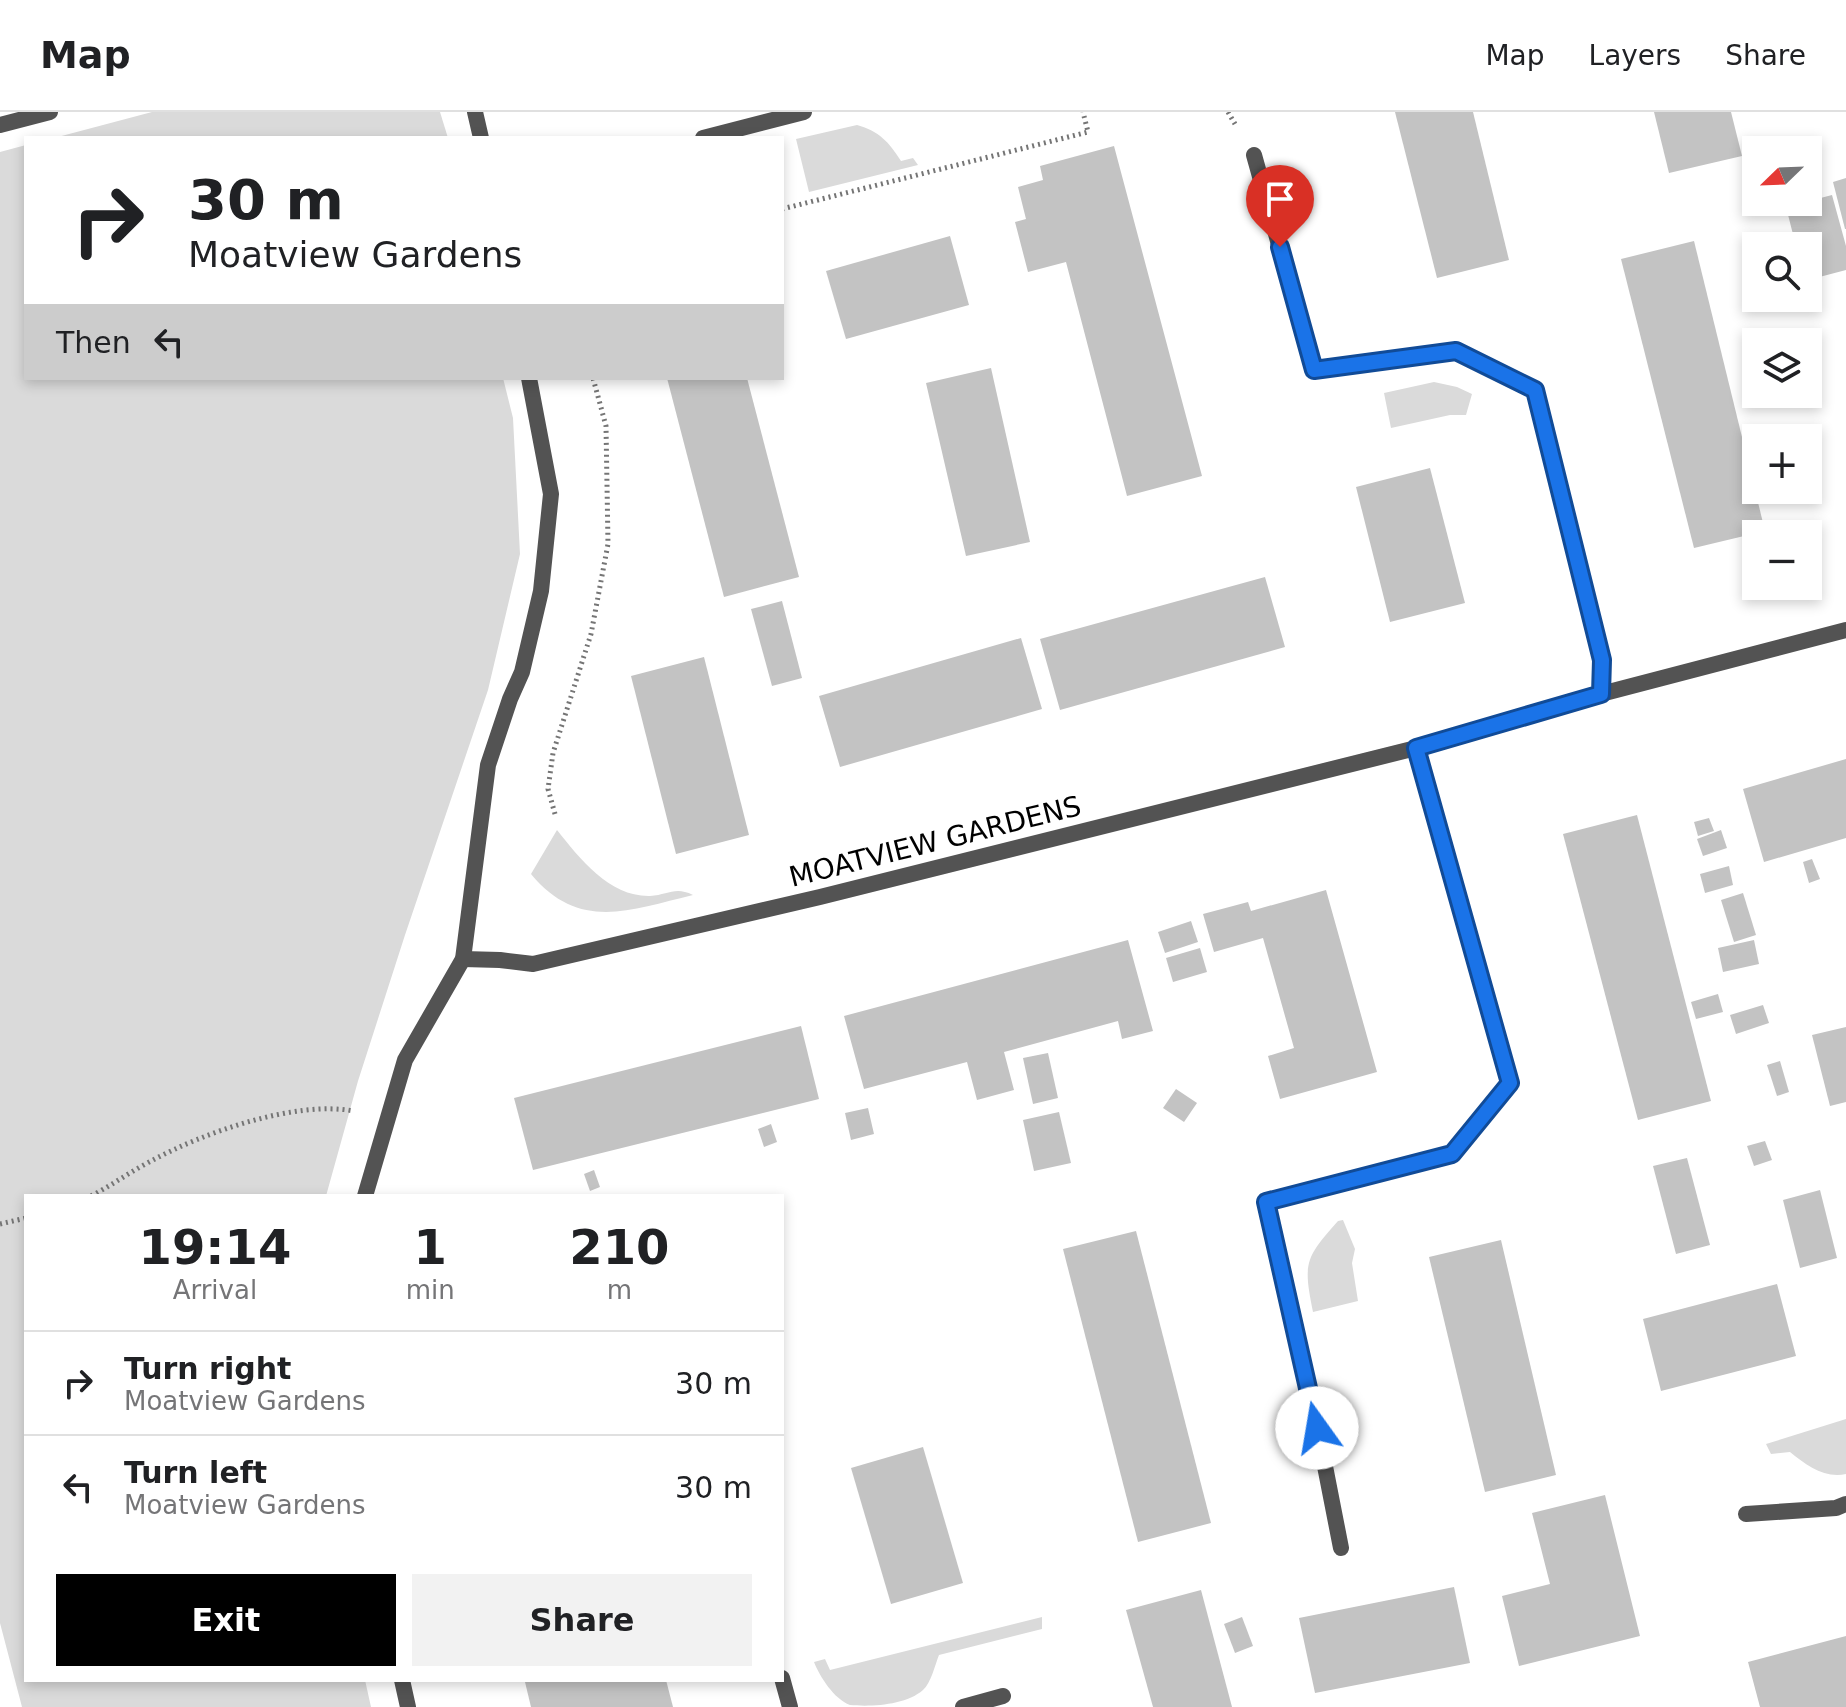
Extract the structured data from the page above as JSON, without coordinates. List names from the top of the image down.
{
  "streets": {
    "street": ["MOATVIEW GARDENS"]
  },
  "north": "bottom left",
  "page": {
    "header": "Map",
    "nav": ["Map", "Layers", "Share"],
    "map_buttons": ["+", "−"],
    "turn": ["30 m", "Moatview Gardens"],
    "then": "Then",
    "eta": [
      "19:14",
      "Arrival",
      "1",
      "min",
      "210",
      "m"
    ],
    "list": [
      {
        "name": "Turn right",
        "note": "Moatview Gardens",
        "value": "30 m"
      },
      {
        "name": "Turn left",
        "note": "Moatview Gardens",
        "value": "30 m"
      }
    ],
    "buttons": ["Exit", "Share"]
  }
}
